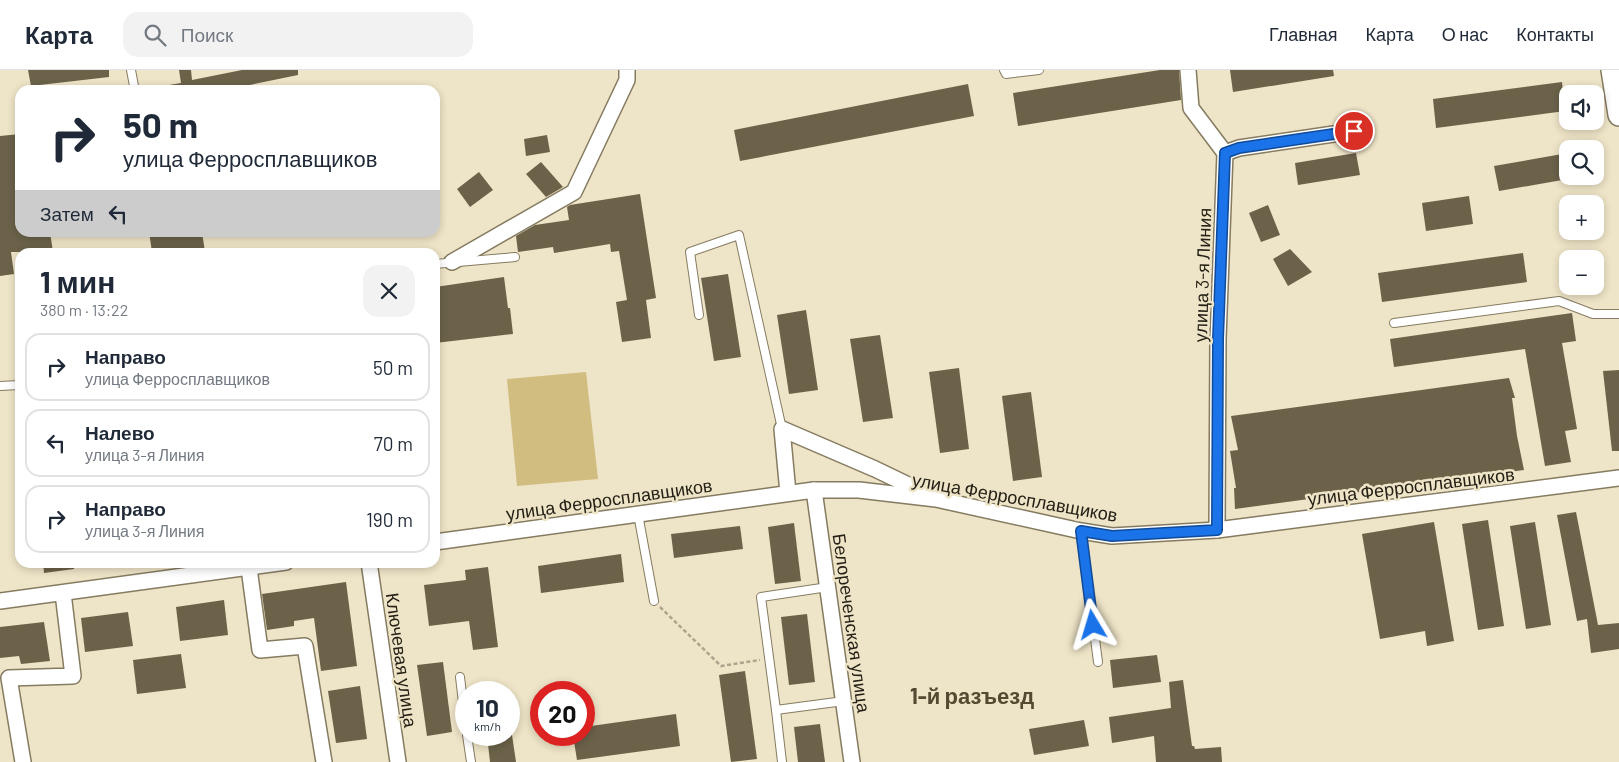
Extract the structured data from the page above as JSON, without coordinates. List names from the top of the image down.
{
  "streets": {
    "street": [
      "улица 3-я Линия",
      "улица Ферросплавщиков",
      "Белореченская улица",
      "Ключевая улица"
    ]
  },
  "crossings": [
    ["улица 3-я Линия", "улица Ферросплавщиков"],
    ["улица Ферросплавщиков", "Белореченская улица"]
  ],
  "districts": ["1-й разъезд"],
  "page": {
    "header": "Карта",
    "search": "Поиск",
    "nav": [
      "Главная",
      "Карта",
      "О нас",
      "Контакты"
    ],
    "map_buttons": ["+", "−"],
    "turn": ["50 m", "улица Ферросплавщиков"],
    "then": "Затем",
    "heading": ["1 мин", "380 m · 13:22"],
    "list": [
      {
        "name": "Направо",
        "note": "улица Ферросплавщиков",
        "value": "50 m"
      },
      {
        "name": "Налево",
        "note": "улица 3-я Линия",
        "value": "70 m"
      },
      {
        "name": "Направо",
        "note": "улица 3-я Линия",
        "value": "190 m"
      }
    ],
    "speed": "10 km/h",
    "limit": "20"
  }
}
